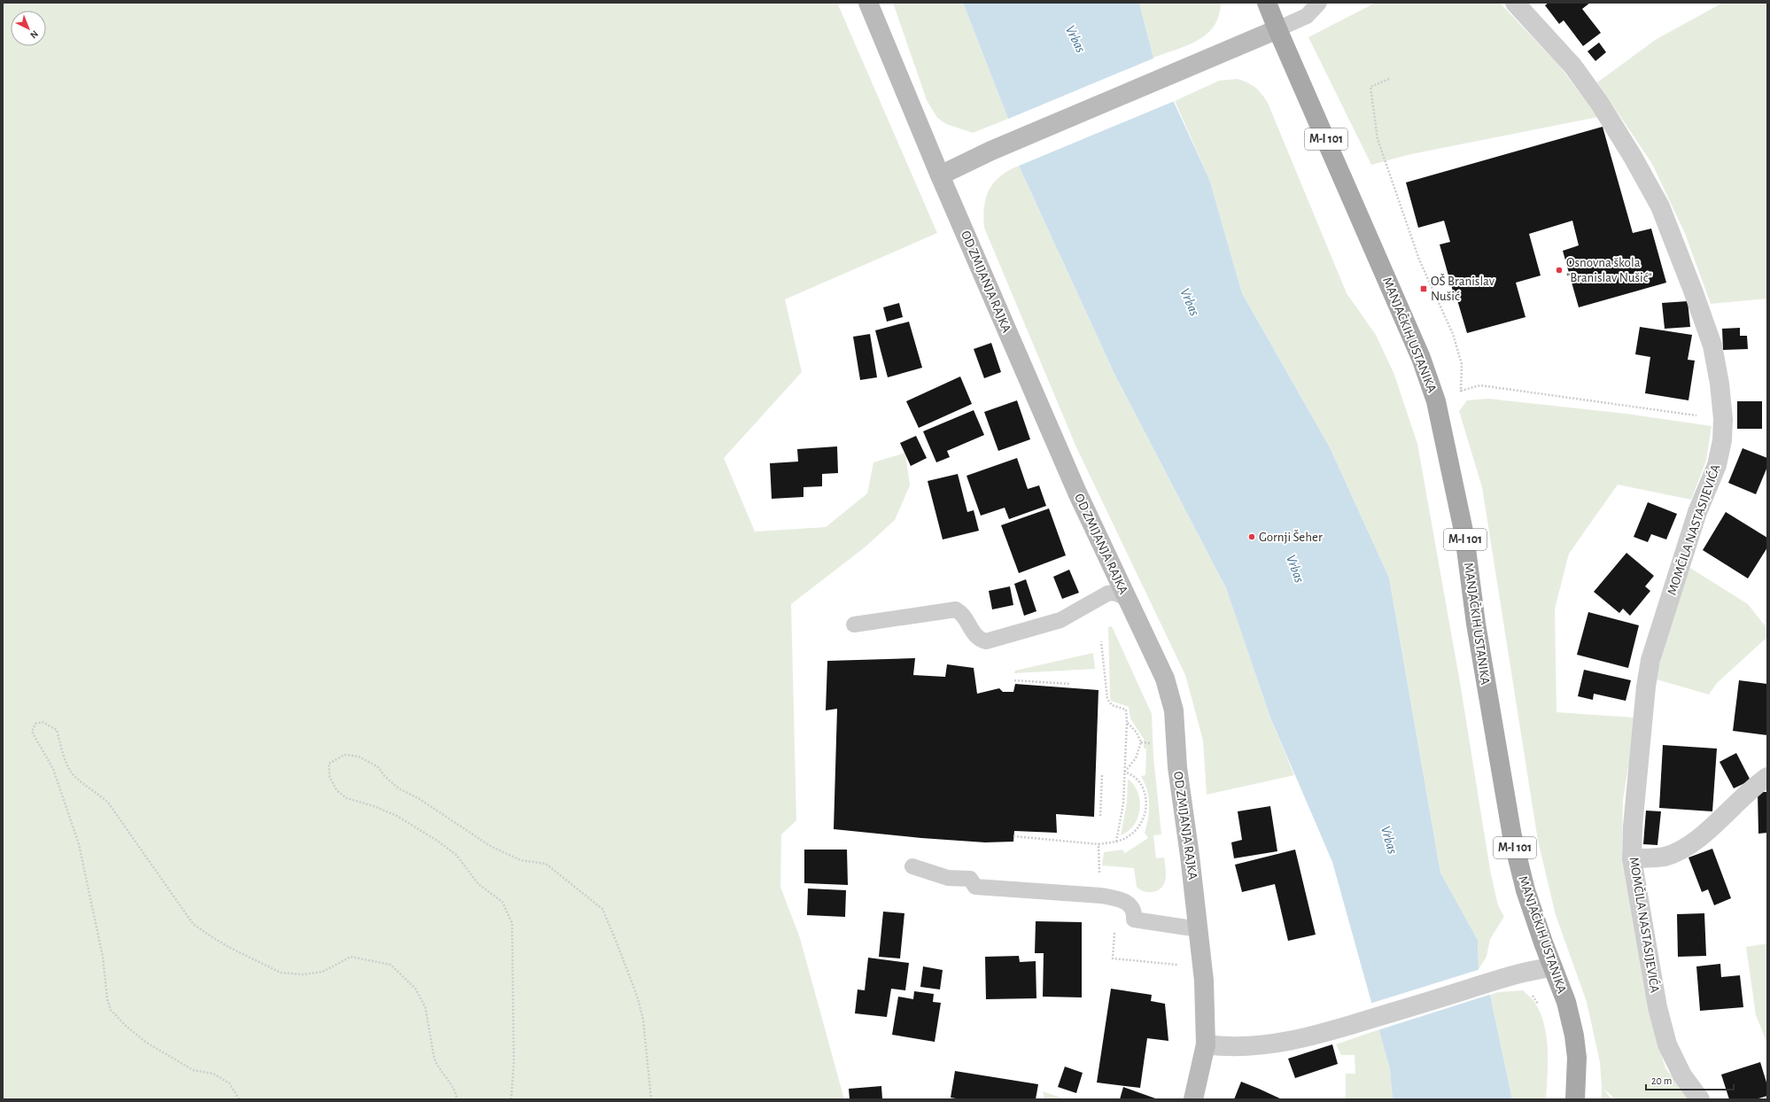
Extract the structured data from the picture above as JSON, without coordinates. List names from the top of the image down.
{
  "streets": {
    "main road": ["M-I 101", "MANJAČKIH USTANIKA"],
    "street": ["OD ZMIJANJA RAJKA", "MOMČILA NASTASIJEVIĆA"]
  },
  "water": ["Vrbas"],
  "places": {
    "other": ["Osnovna škola \"Branislav Nušić\"", "Gornji Šeher"],
    "transit": ["OŠ Branislav Nušić"]
  },
  "scale_bar": "20 m",
  "north": "bottom right"
}
